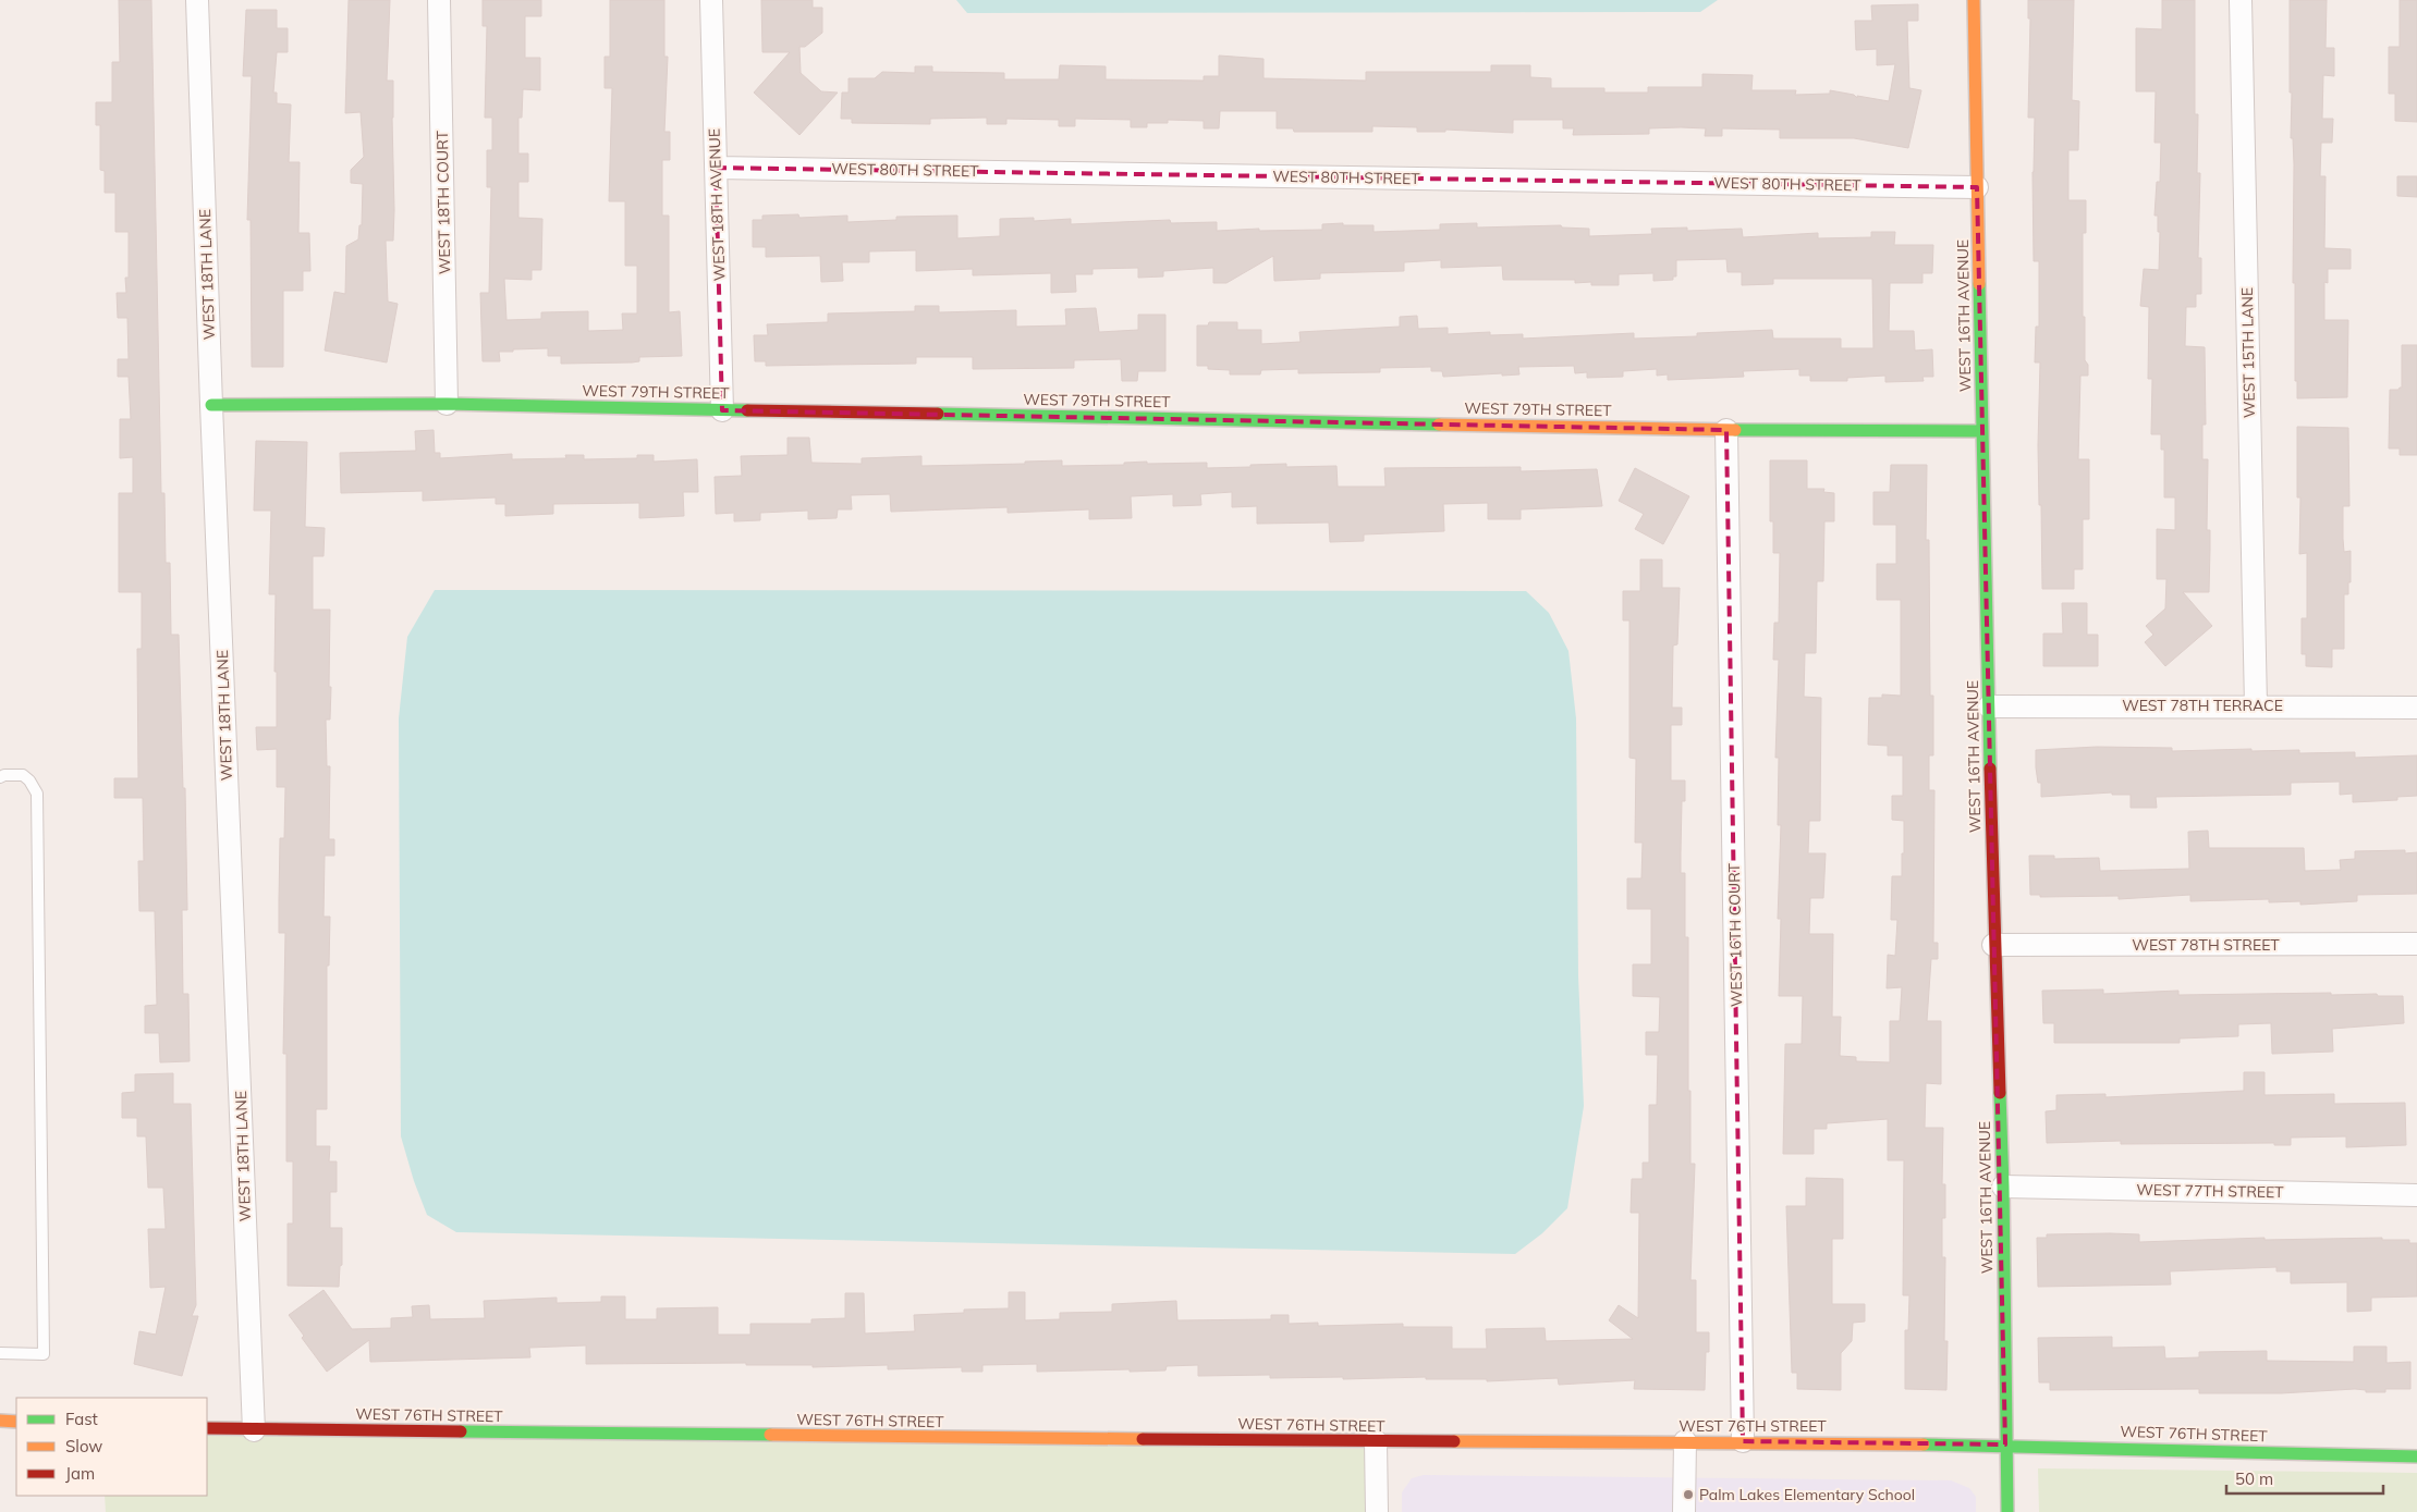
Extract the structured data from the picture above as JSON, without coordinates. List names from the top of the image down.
{
  "streets": {
    "street": [
      "WEST 80TH STREET",
      "WEST 18TH COURT",
      "WEST 18TH AVENUE",
      "WEST 18TH LANE",
      "WEST 16TH AVENUE",
      "WEST 15TH LANE",
      "WEST 79TH STREET",
      "WEST 78TH TERRACE",
      "WEST 16TH COURT",
      "WEST 78TH STREET",
      "WEST 77TH STREET",
      "WEST 76TH STREET"
    ]
  },
  "crossings": [
    ["WEST 80TH STREET", "WEST 18TH AVENUE"],
    ["WEST 80TH STREET", "WEST 16TH AVENUE"],
    ["WEST 18TH COURT", "WEST 79TH STREET"],
    ["WEST 18TH AVENUE", "WEST 79TH STREET"],
    ["WEST 18TH LANE", "WEST 79TH STREET"],
    ["WEST 18TH LANE", "WEST 76TH STREET"],
    ["WEST 16TH AVENUE", "WEST 79TH STREET"],
    ["WEST 16TH AVENUE", "WEST 78TH TERRACE"],
    ["WEST 16TH AVENUE", "WEST 78TH STREET"],
    ["WEST 16TH AVENUE", "WEST 77TH STREET"],
    ["WEST 16TH AVENUE", "WEST 76TH STREET"],
    ["WEST 15TH LANE", "WEST 78TH TERRACE"],
    ["WEST 79TH STREET", "WEST 16TH COURT"],
    ["WEST 16TH COURT", "WEST 76TH STREET"]
  ],
  "places": ["Palm Lakes Elementary School"],
  "legend": ["Fast", "Slow", "Jam"],
  "scale_bar": "50 m"
}
